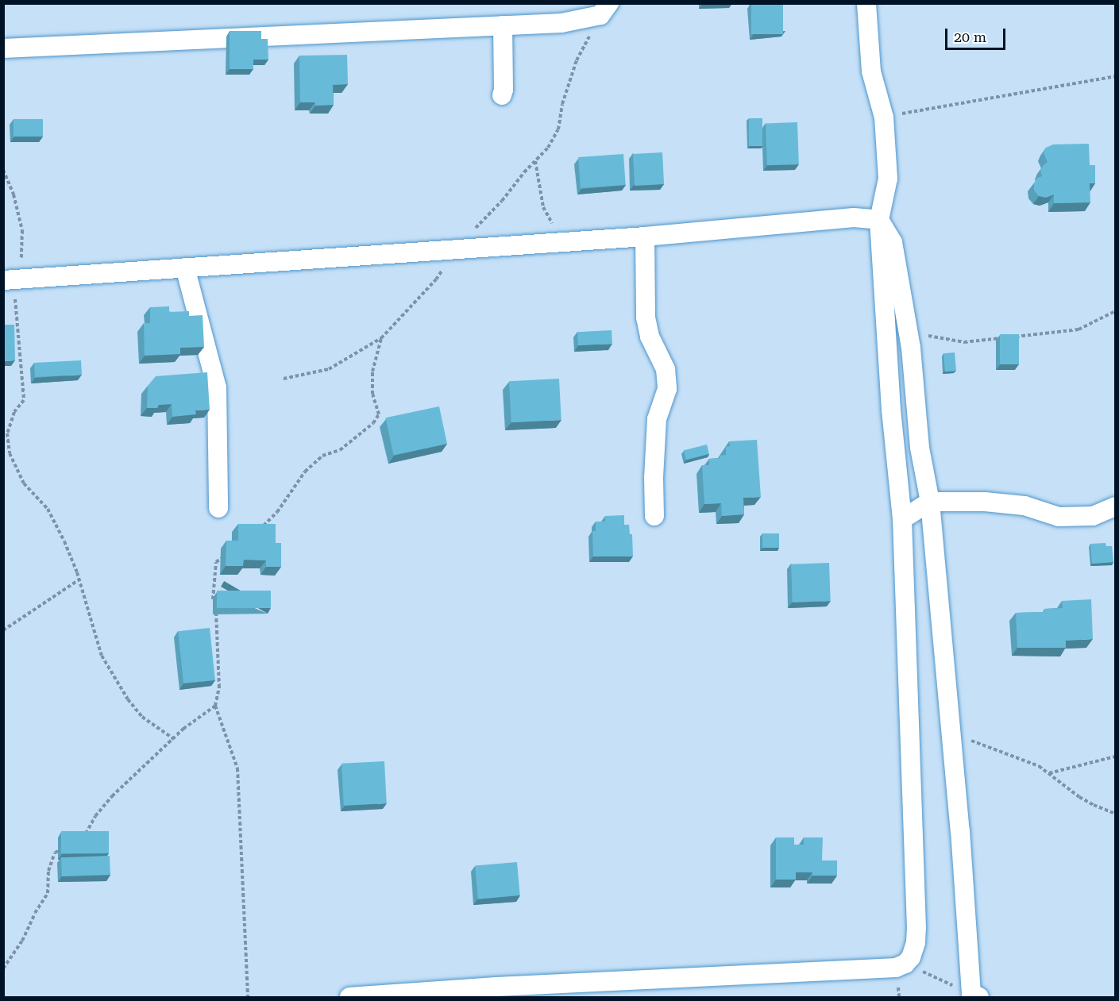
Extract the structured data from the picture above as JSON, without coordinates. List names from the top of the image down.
{
  "scale_bar": "20 m"
}
